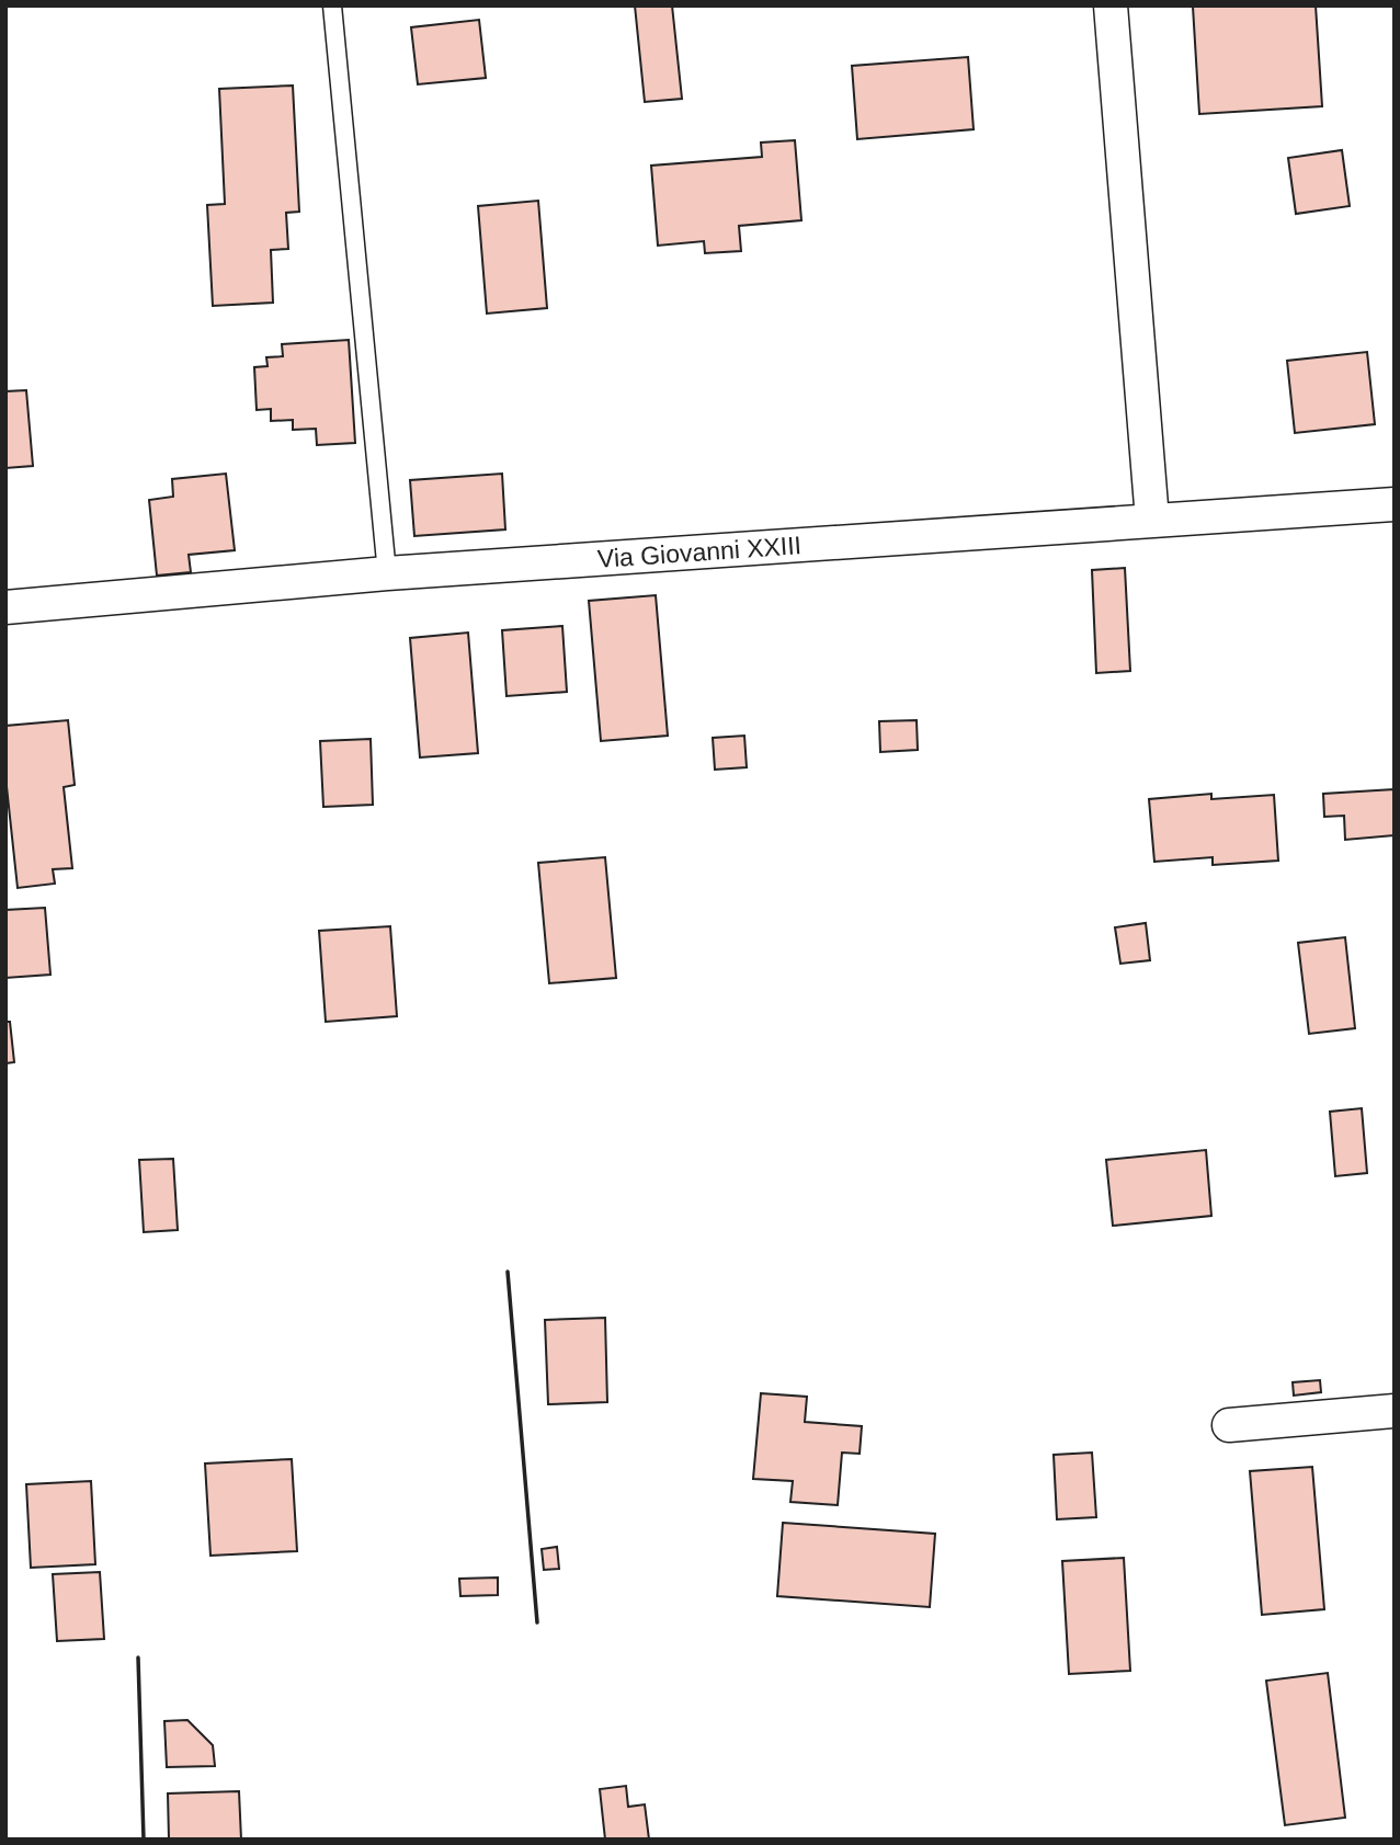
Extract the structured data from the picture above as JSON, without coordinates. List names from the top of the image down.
{
  "streets": {
    "street": ["Via Giovanni XXIII"]
  }
}
